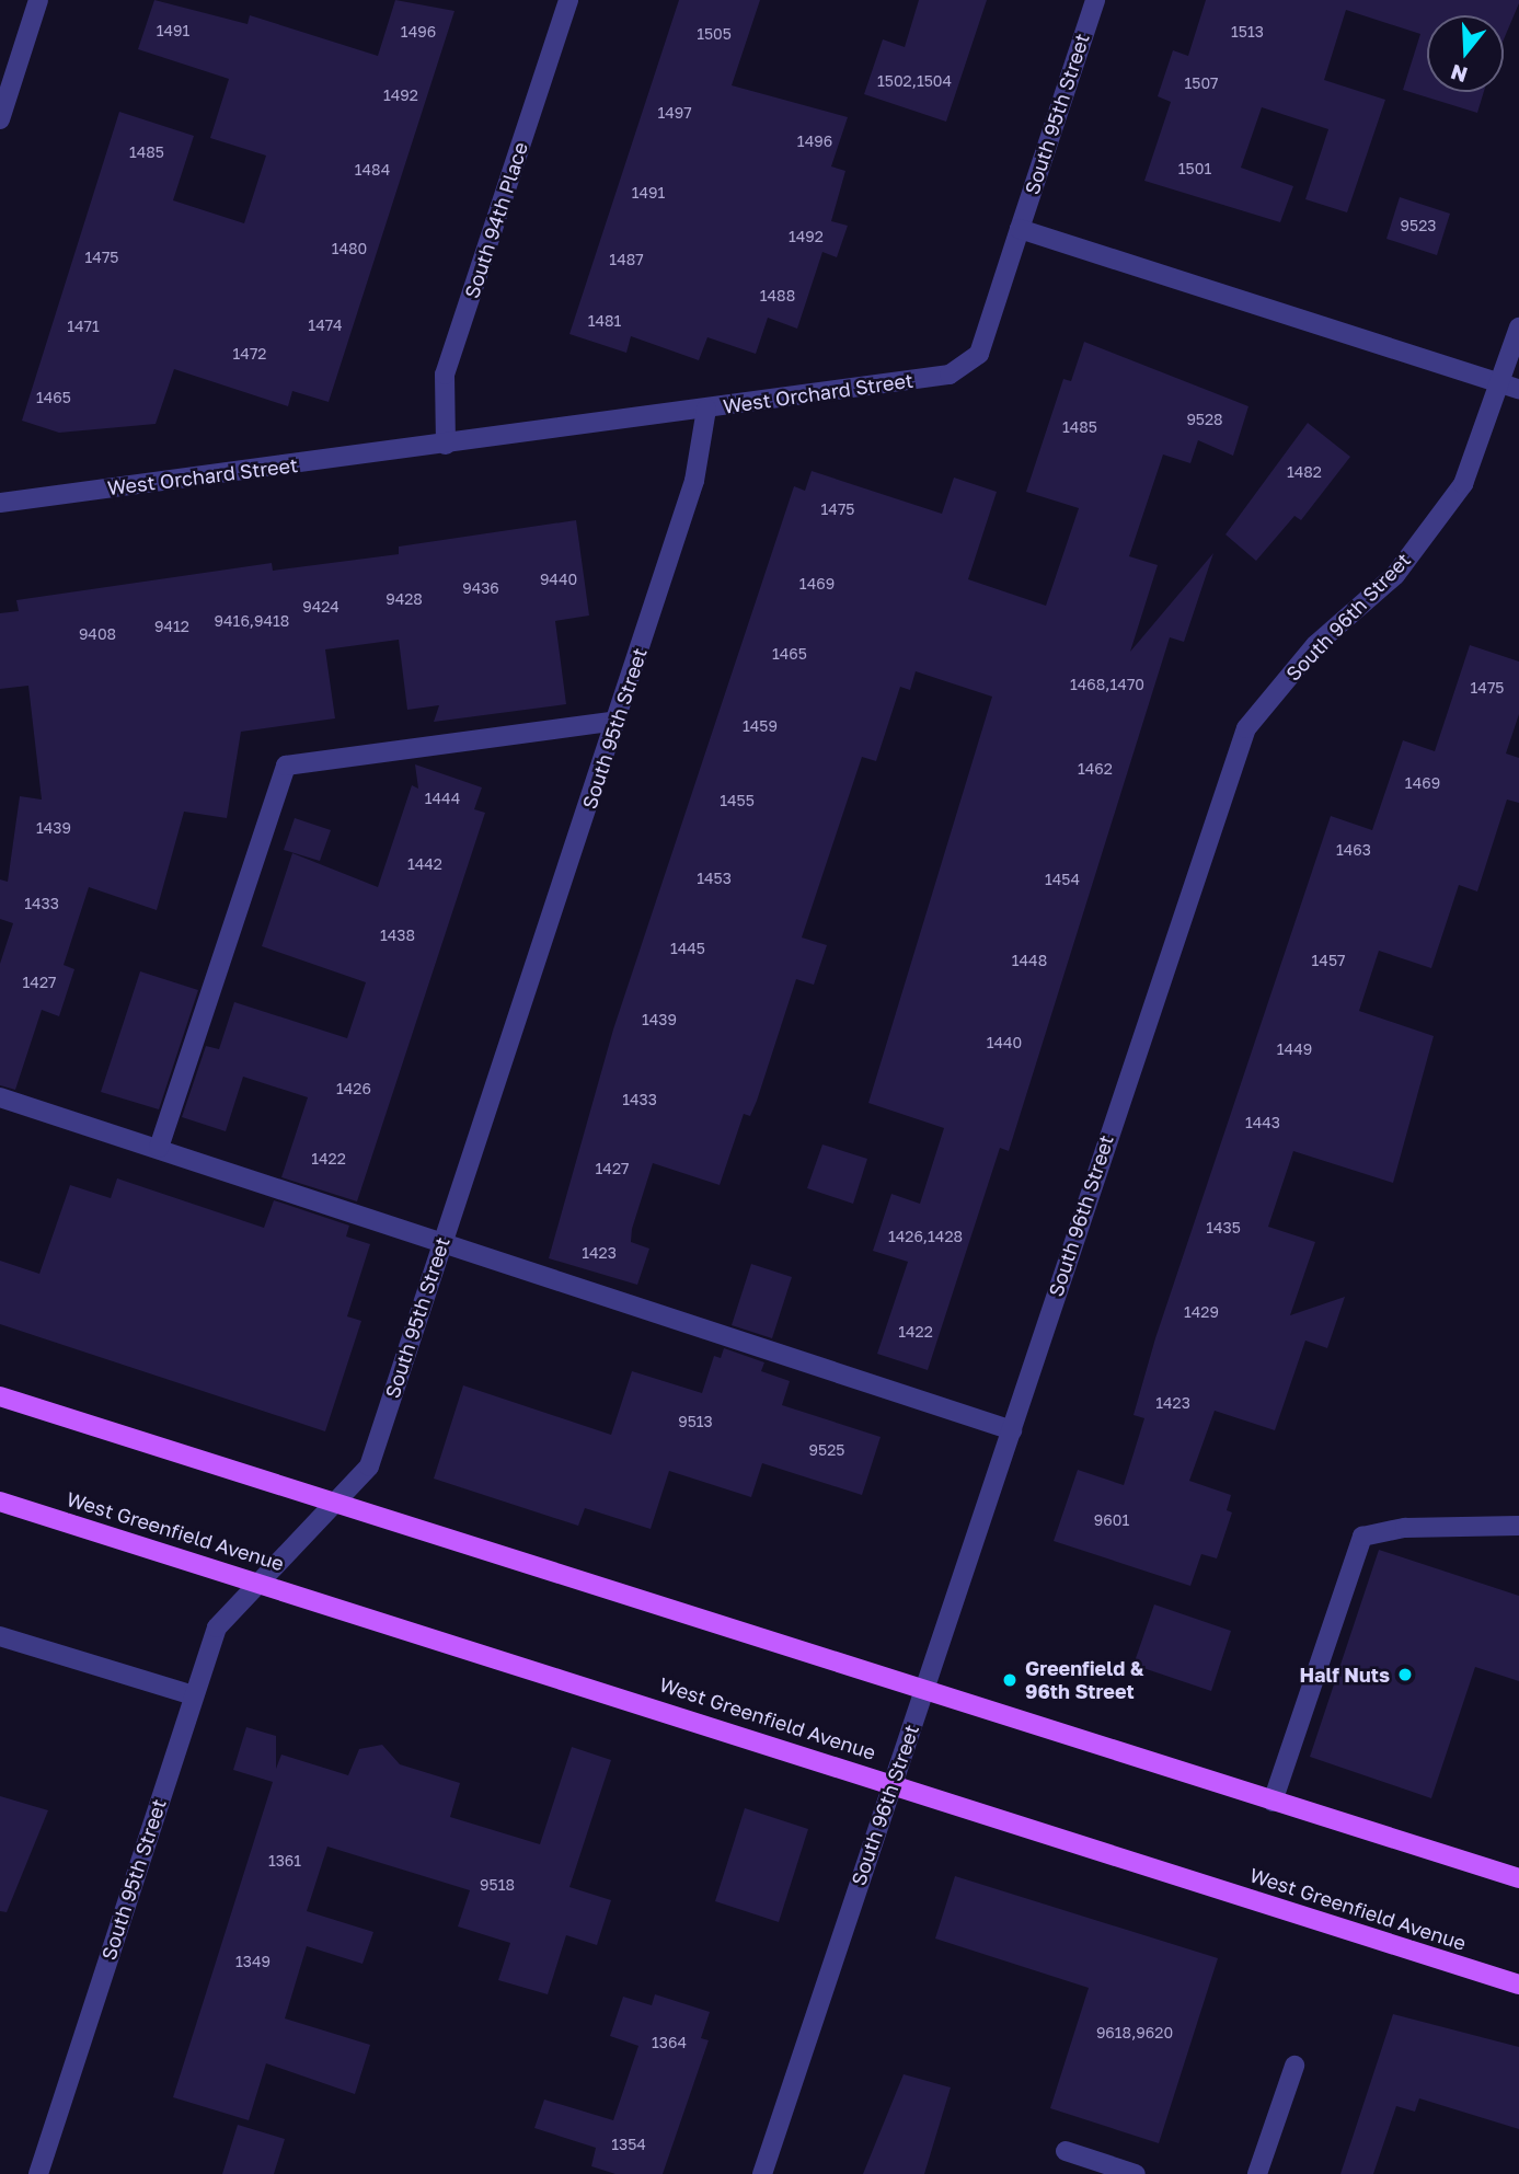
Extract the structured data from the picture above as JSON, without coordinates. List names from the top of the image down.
{
  "streets": {
    "main road": ["West Greenfield Avenue"],
    "street": [
      "South 95th Street",
      "South 94th Place",
      "West Orchard Street",
      "South 96th Street"
    ]
  },
  "crossings": [
    ["South 95th Street", "West Orchard Street"],
    ["South 95th Street", "West Greenfield Avenue"],
    ["South 94th Place", "West Orchard Street"],
    ["South 96th Street", "West Greenfield Avenue"]
  ],
  "places": ["Half Nuts", "Greenfield & 96th Street"],
  "house_numbers": [
    "1491",
    "1496",
    "1513",
    "1505",
    "1502,1504",
    "1507",
    "1492",
    "1497",
    "1496",
    "1485",
    "1501",
    "1484",
    "1491",
    "9523",
    "1492",
    "1480",
    "1475",
    "1487",
    "1488",
    "1481",
    "1474",
    "1471",
    "1472",
    "1465",
    "9528",
    "1485",
    "1482",
    "1475",
    "9440",
    "1469",
    "9436",
    "9428",
    "9424",
    "9416,9418",
    "9412",
    "9408",
    "1465",
    "1468,1470",
    "1475",
    "1459",
    "1462",
    "1469",
    "1444",
    "1455",
    "1439",
    "1463",
    "1442",
    "1453",
    "1454",
    "1433",
    "1438",
    "1445",
    "1448",
    "1457",
    "1427",
    "1439",
    "1440",
    "1449",
    "1426",
    "1433",
    "1443",
    "1422",
    "1427",
    "1435",
    "1426,1428",
    "1423",
    "1429",
    "1422",
    "1423",
    "9513",
    "9525",
    "9601",
    "1361",
    "9518",
    "1349",
    "9618,9620",
    "1364",
    "1354"
  ],
  "north": "bottom"
}
